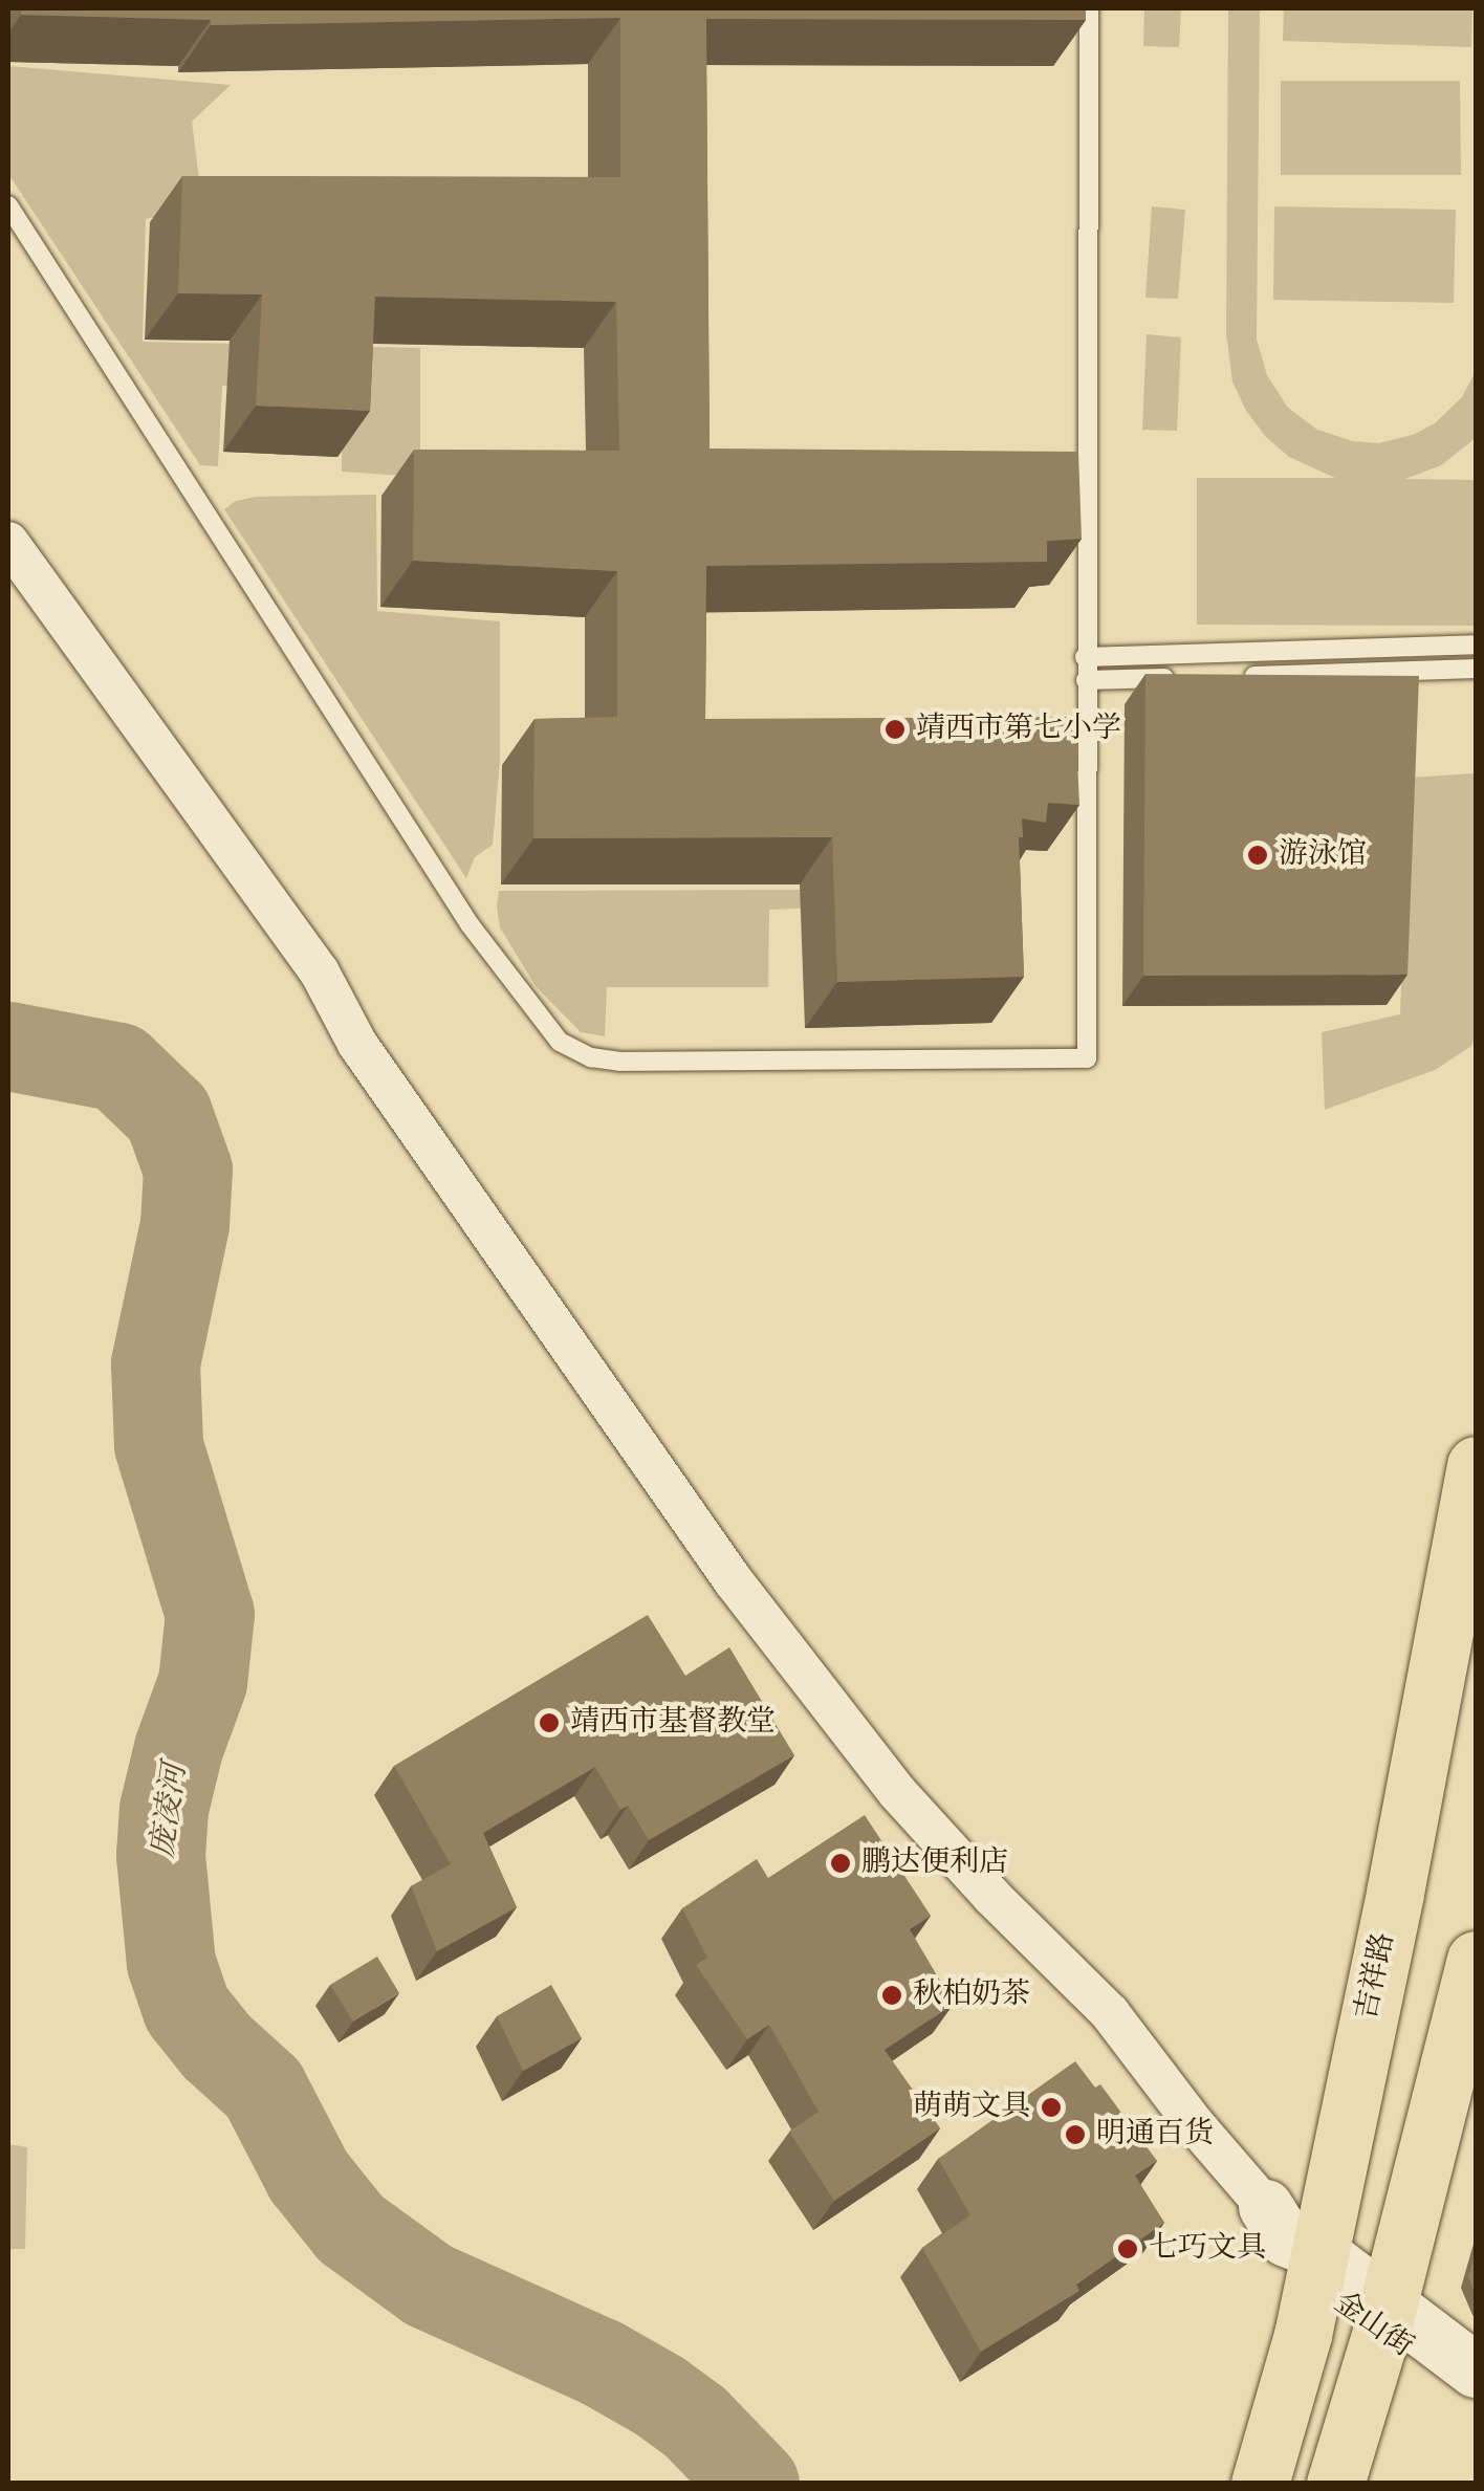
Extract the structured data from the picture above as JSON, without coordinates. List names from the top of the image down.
{
  "streets": {
    "main road": ["吉祥路", "金山街"]
  },
  "crossings": [
    ["吉祥路", "金山街"]
  ],
  "water": ["庞凌河"],
  "places": [
    "靖西市第七小学",
    "游泳馆",
    "靖西市基督教堂",
    "鹏达便利店",
    "秋柏奶茶",
    "萌萌文具",
    "明通百货",
    "七巧文具"
  ]
}
